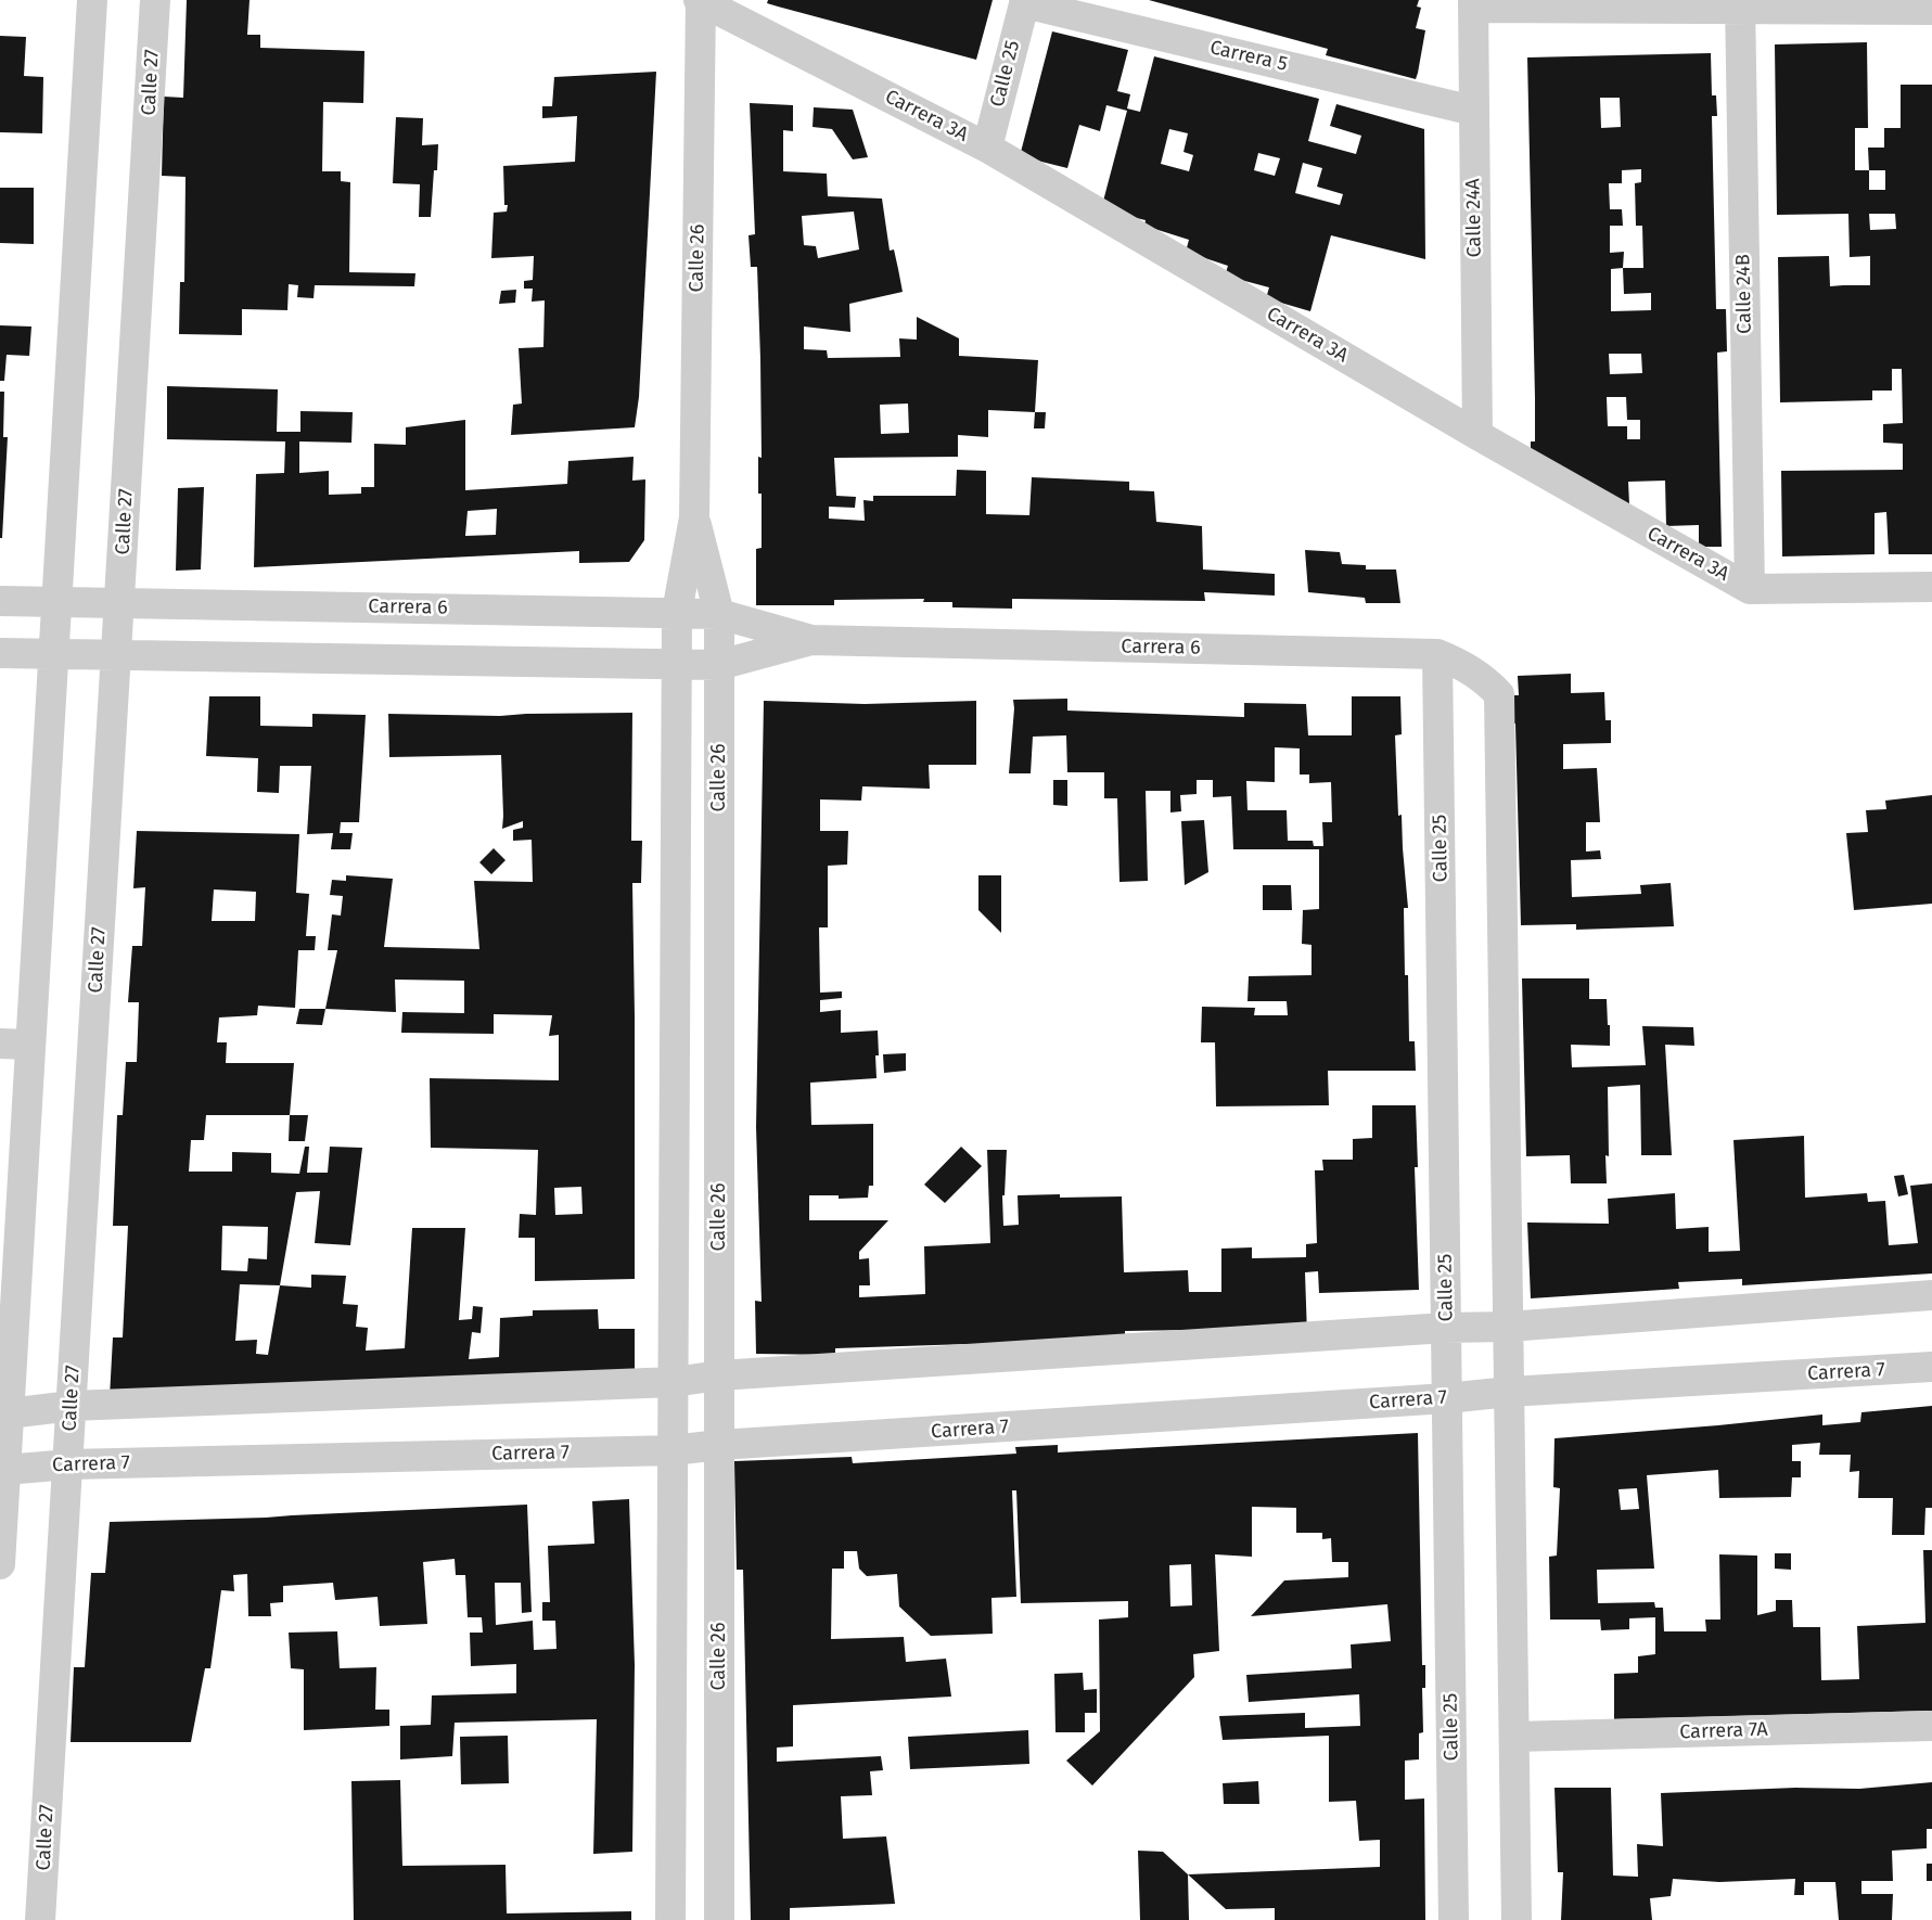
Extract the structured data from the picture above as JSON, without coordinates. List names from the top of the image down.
{
  "streets": {
    "street": [
      "Carrera 5",
      "Calle 25",
      "Calle 27",
      "Carrera 3A",
      "Calle 24A",
      "Calle 26",
      "Calle 24B",
      "Carrera 6",
      "Carrera 7",
      "Carrera 7A"
    ]
  },
  "crossings": [
    ["Carrera 5", "Calle 25"],
    ["Carrera 5", "Calle 24A"],
    ["Calle 25", "Carrera 3A"],
    ["Calle 25", "Carrera 6"],
    ["Calle 25", "Carrera 7"],
    ["Calle 27", "Carrera 6"],
    ["Calle 27", "Carrera 7"],
    ["Carrera 3A", "Calle 24A"],
    ["Carrera 3A", "Calle 26"],
    ["Carrera 3A", "Calle 24B"],
    ["Calle 26", "Carrera 6"],
    ["Calle 26", "Carrera 7"]
  ]
}
